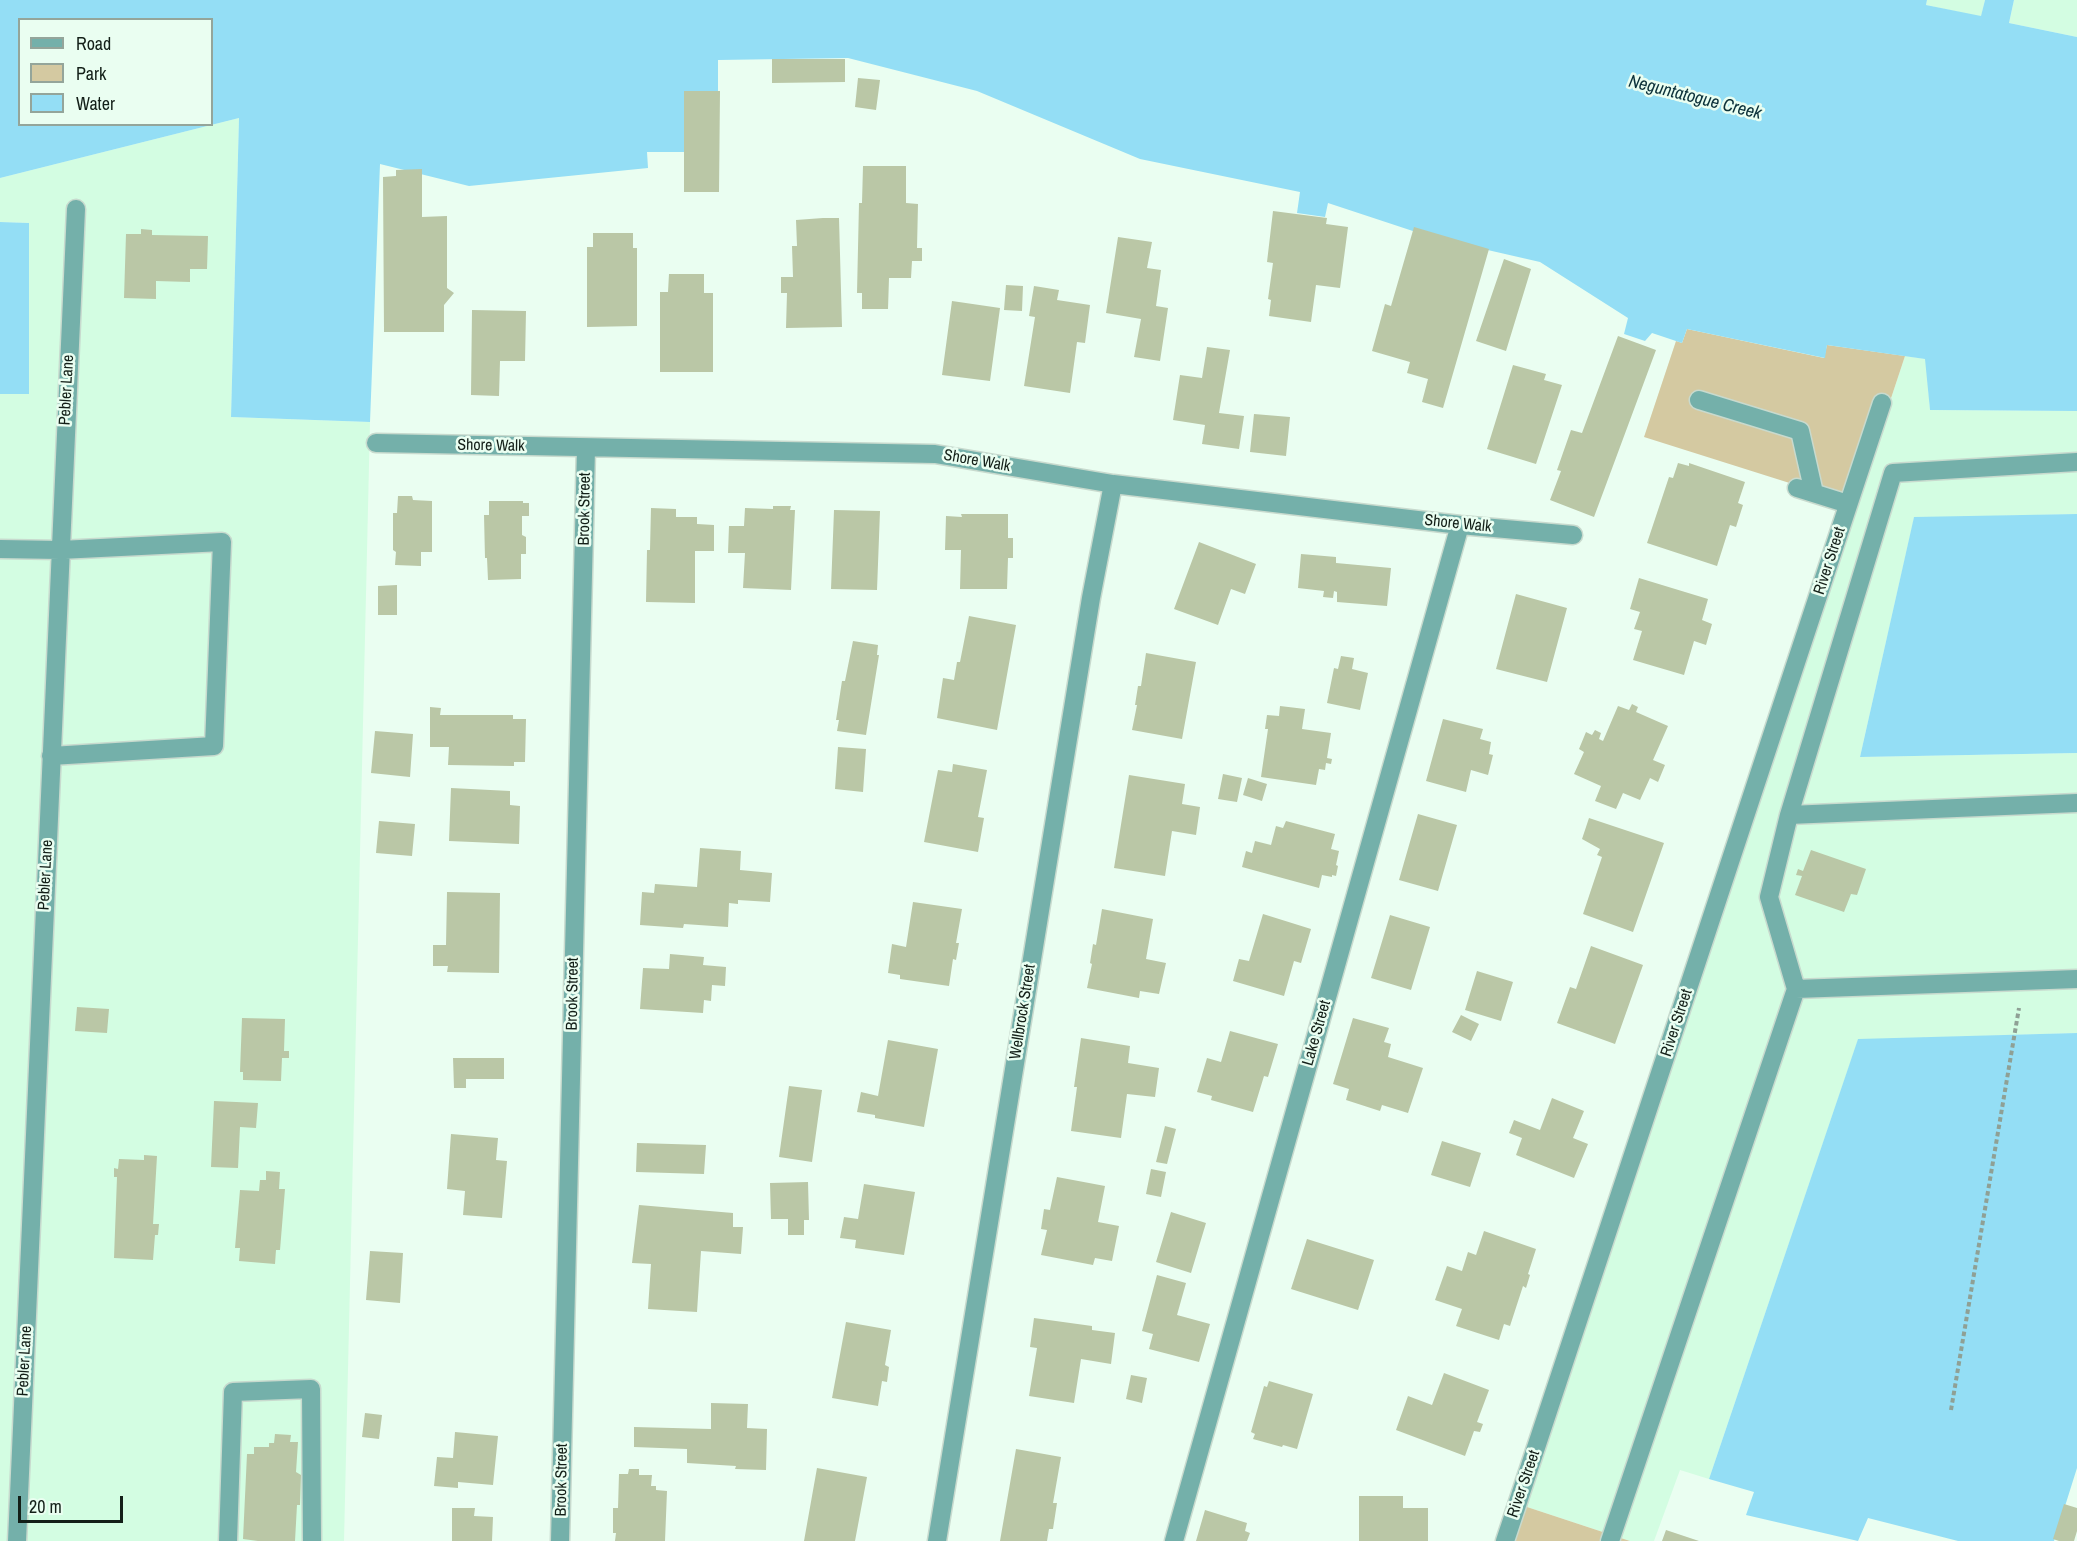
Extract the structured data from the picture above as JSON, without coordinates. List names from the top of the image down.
{
  "streets": {
    "street": [
      "Pebler Lane",
      "Shore Walk",
      "Brook Street",
      "River Street",
      "Wellbrock Street",
      "Lake Street"
    ]
  },
  "crossings": [
    ["Shore Walk", "Brook Street"],
    ["Shore Walk", "Wellbrock Street"],
    ["Shore Walk", "Lake Street"]
  ],
  "water": ["Neguntatogue Creek"],
  "legend": ["Road", "Park", "Water"],
  "scale_bar": "20 m"
}
